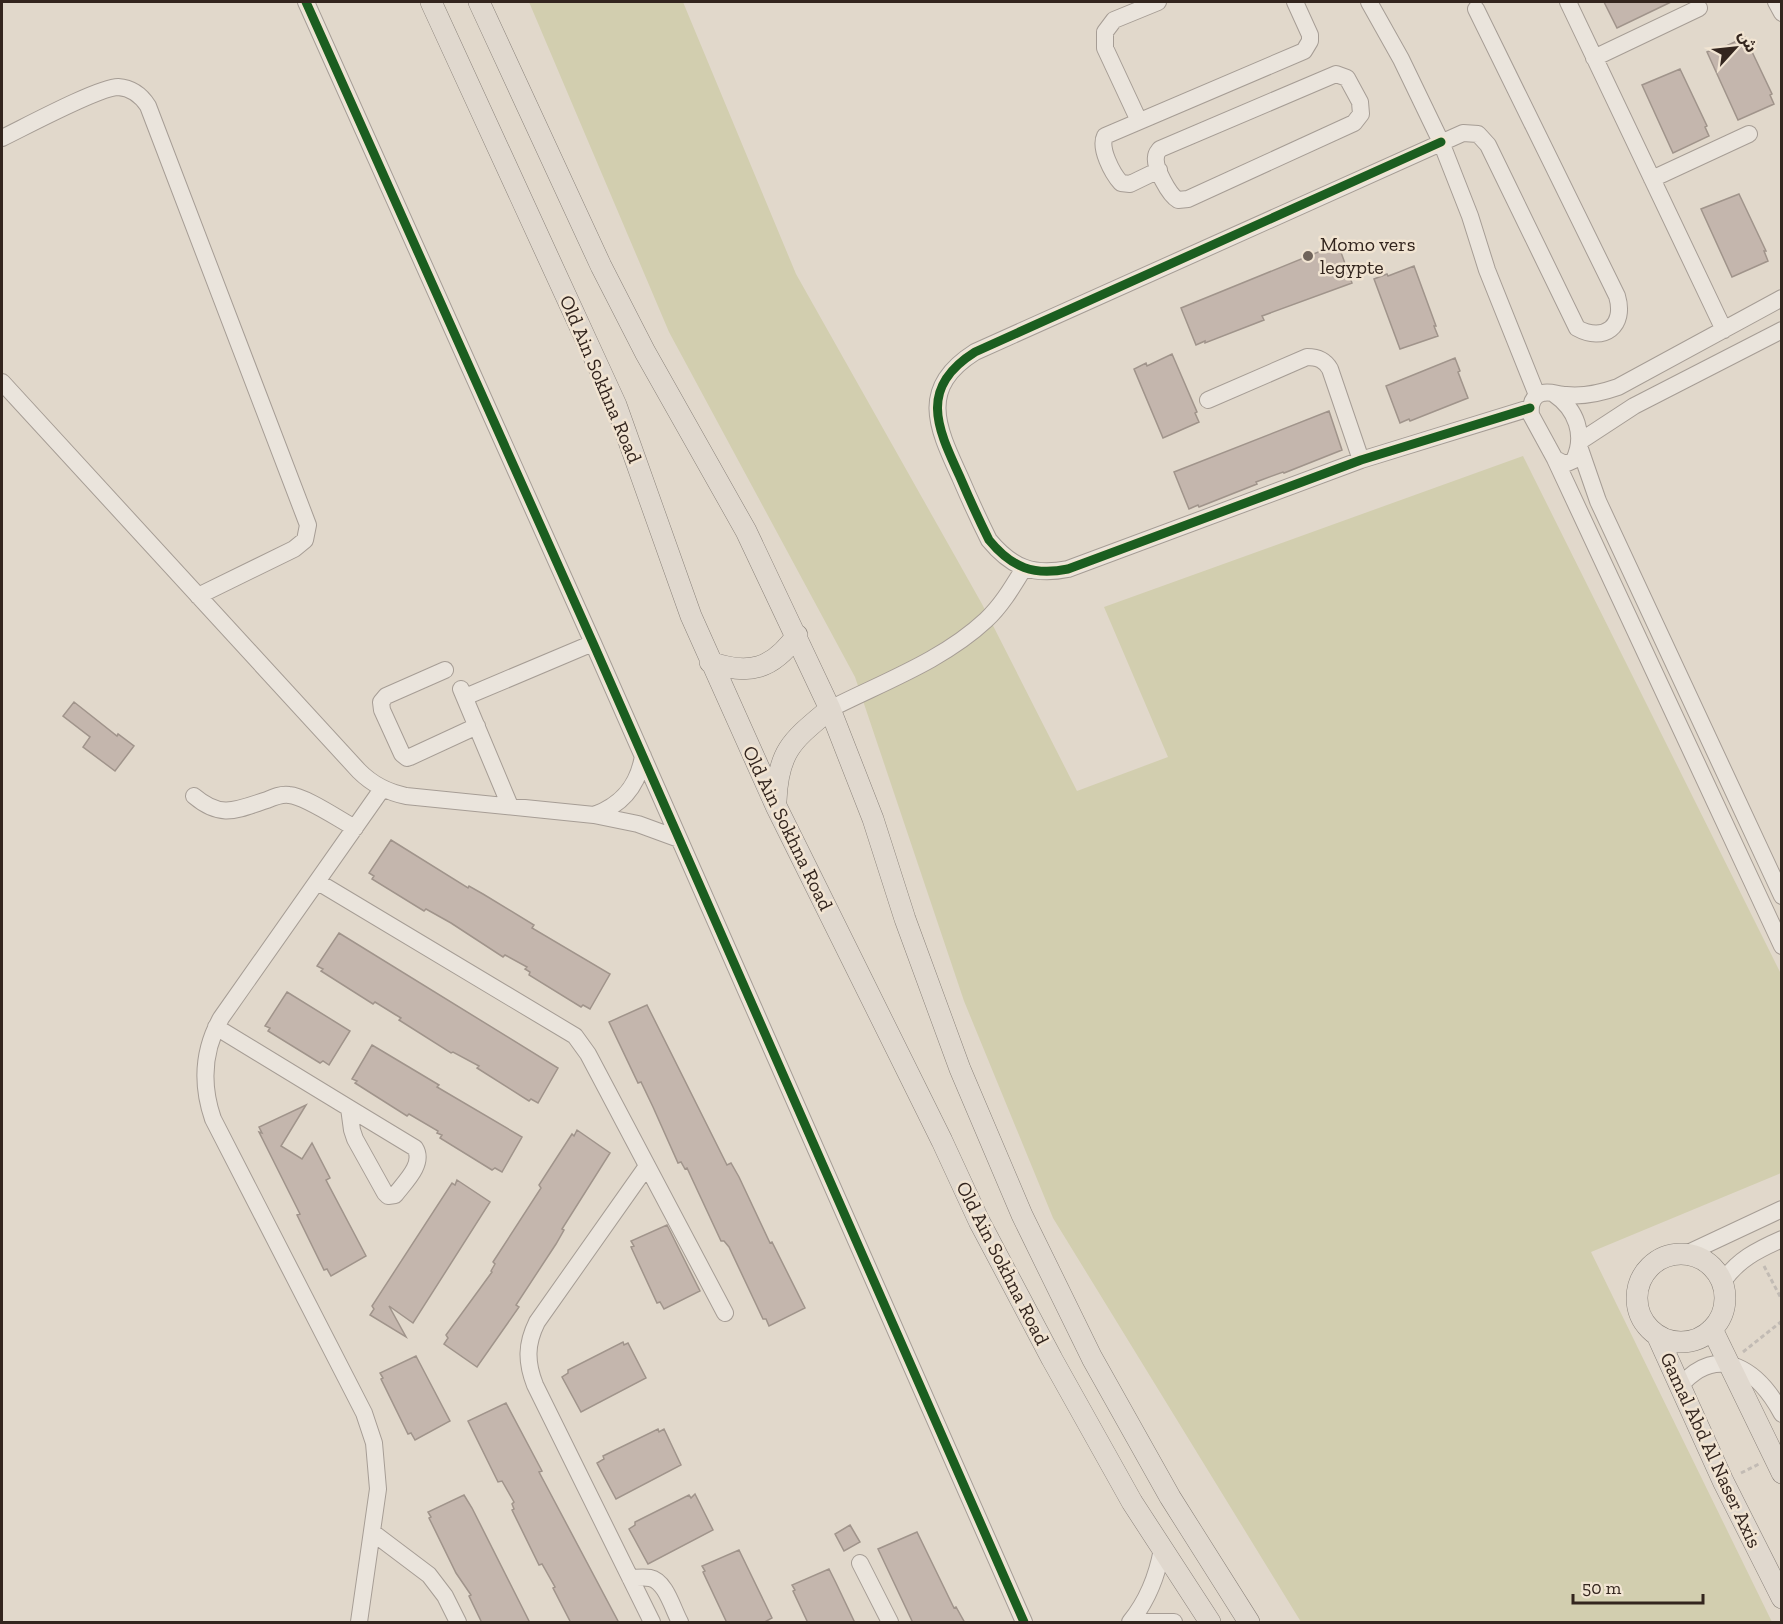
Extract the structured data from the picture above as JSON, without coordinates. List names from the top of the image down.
{
  "streets": {
    "main road": ["Old Ain Sokhna Road", "Gamal Abd Al Naser Axis"]
  },
  "places": ["Momo vers legypte"],
  "scale_bar": "50 m",
  "north": "top right"
}
